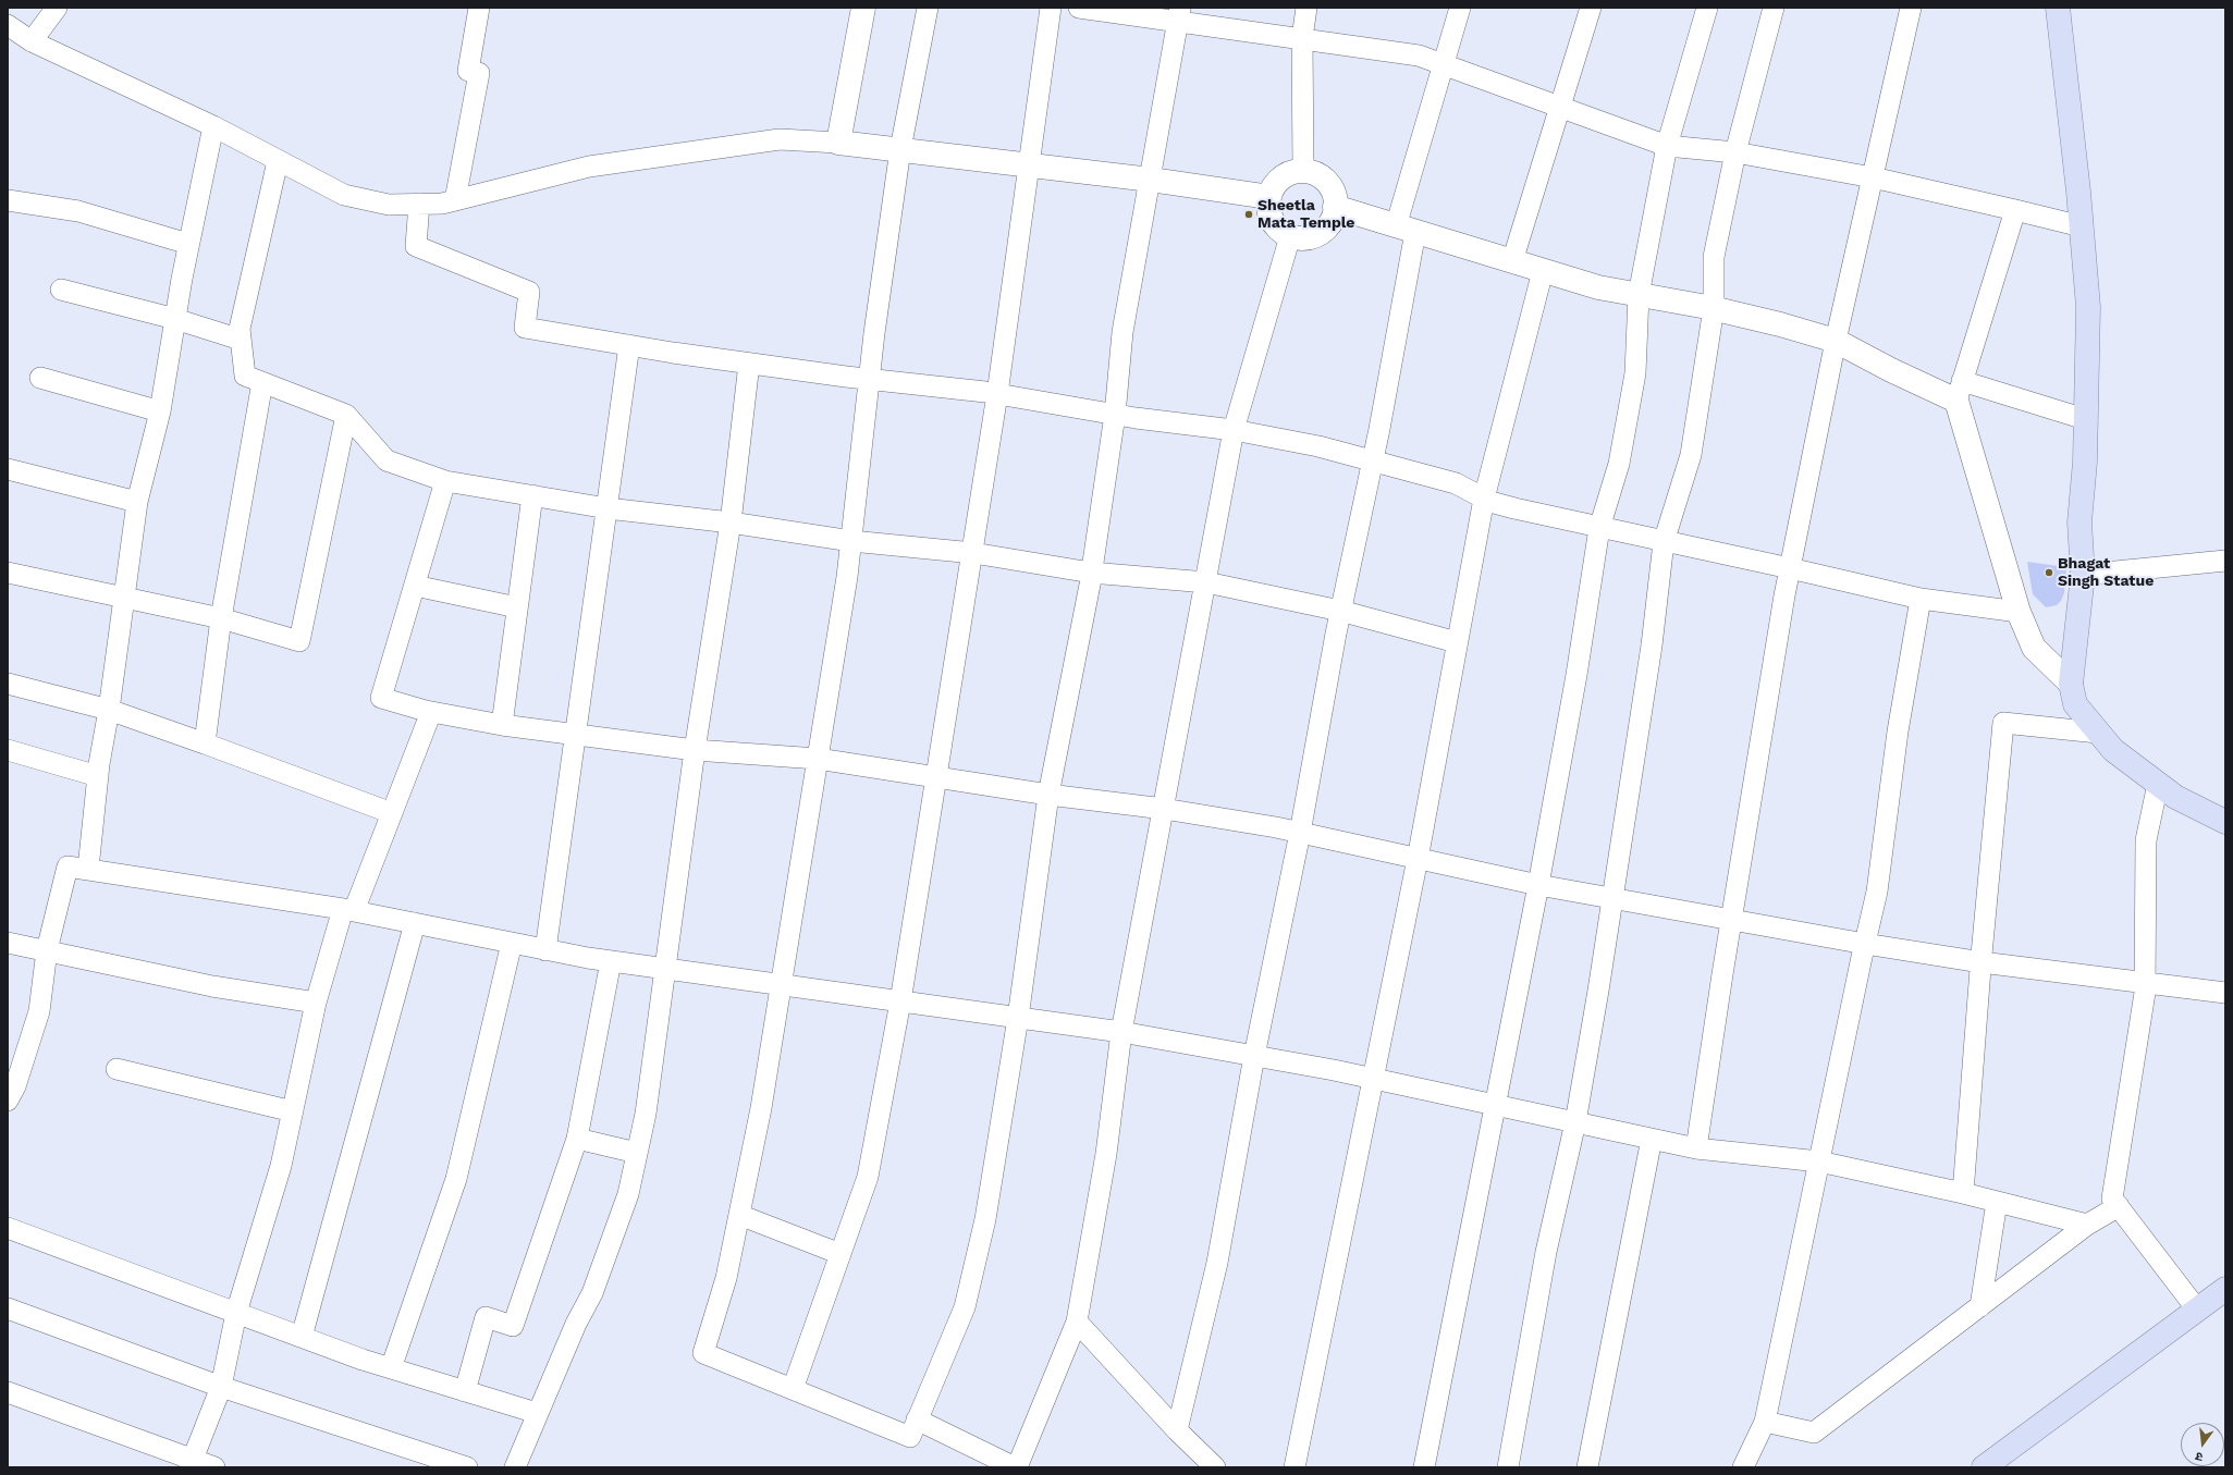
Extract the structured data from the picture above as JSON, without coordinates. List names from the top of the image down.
{
  "places": ["Sheetla Mata Temple", "Bhagat Singh Statue"],
  "north": "bottom"
}
